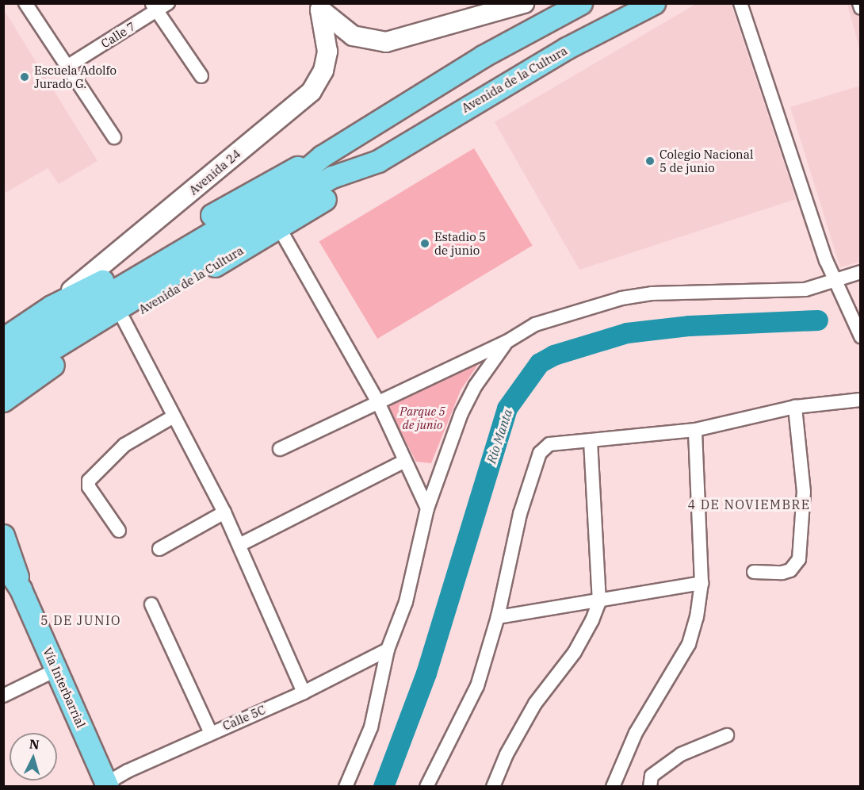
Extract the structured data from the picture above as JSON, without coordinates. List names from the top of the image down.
{
  "streets": {
    "main road": ["Avenida de la Cultura", "Avenida 24", "Vía Interbarrial"],
    "street": ["Calle 7", "Calle 5C"]
  },
  "crossings": [
    ["Avenida de la Cultura", "Avenida 24"],
    ["Vía Interbarrial", "Calle 5C"]
  ],
  "districts": ["4 DE NOVIEMBRE", "5 DE JUNIO"],
  "water": ["Río Manta"],
  "parks": ["Parque 5 de junio"],
  "places": ["Escuela Adolfo Jurado G.", "Colegio Nacional 5 de junio", "Estadio 5 de junio"],
  "north": "top"
}
